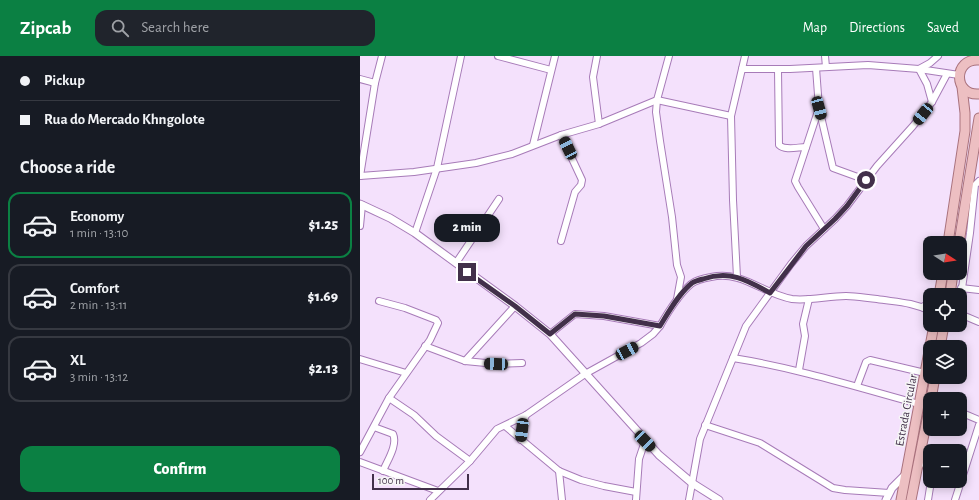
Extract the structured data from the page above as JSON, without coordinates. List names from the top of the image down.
{
  "streets": {
    "main road": ["Estrada Circular"]
  },
  "scale_bar": "100 m",
  "north": "right",
  "page": {
    "header": "Zipcab",
    "search": "Search here",
    "nav": ["Map", "Directions", "Saved"],
    "banner": ["Pickup", "Rua do Mercado Khngolote"],
    "heading": "Choose a ride",
    "list": [
      {
        "name": "Economy",
        "note": "1 min · 13:10",
        "value": "$1.25"
      },
      {
        "name": "Comfort",
        "note": "2 min · 13:11",
        "value": "$1.69"
      },
      {
        "name": "XL",
        "note": "3 min · 13:12",
        "value": "$2.13"
      }
    ],
    "bubble": "2 min",
    "map_buttons": ["+", "−"],
    "buttons": "Confirm",
    "scale": "100 m"
  }
}
